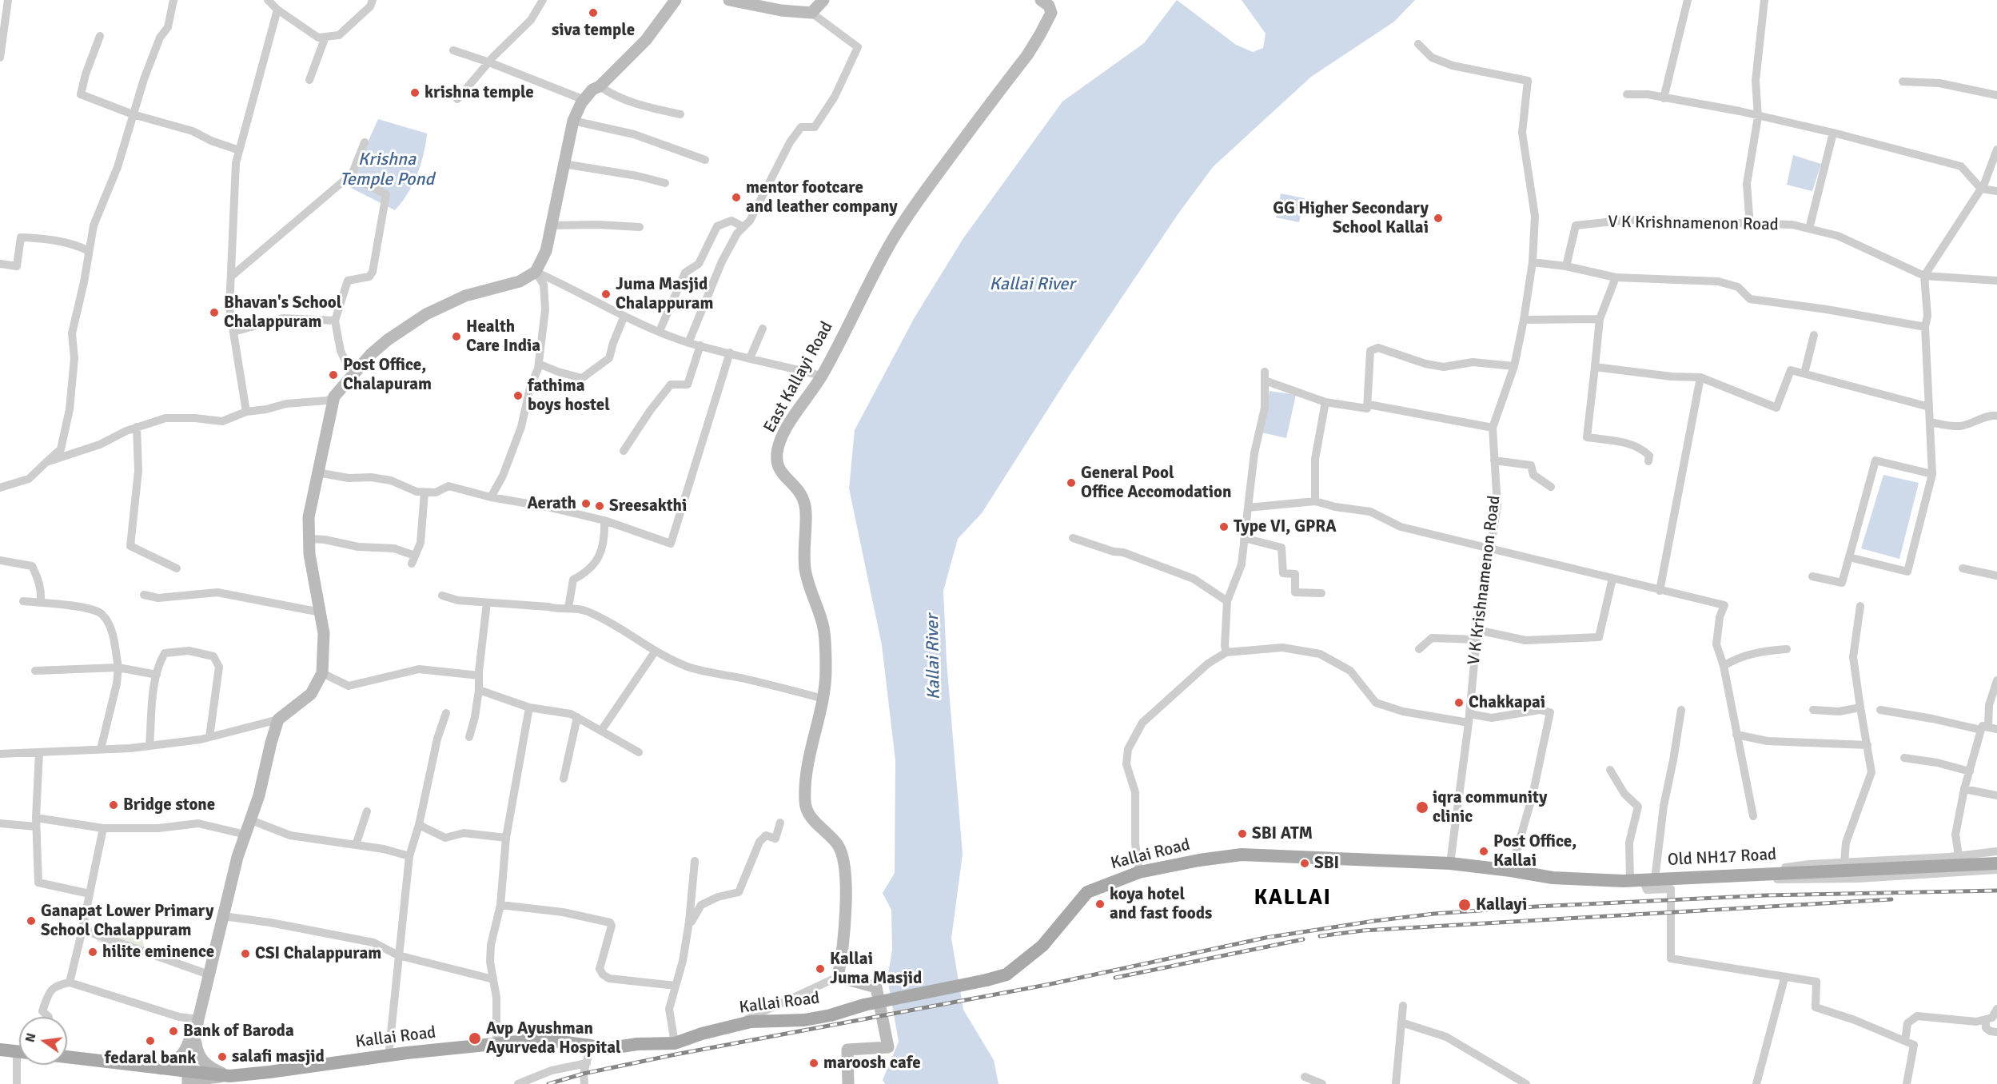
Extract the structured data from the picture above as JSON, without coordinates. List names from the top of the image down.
{
  "streets": {
    "main road": ["East Kallayi Road", "Kallai Road", "Old NH17 Road"],
    "street": ["V K Krishnamenon Road"]
  },
  "crossings": [
    ["V K Krishnamenon Road", "Kallai Road"],
    ["V K Krishnamenon Road", "Old NH17 Road"],
    ["Kallai Road", "Old NH17 Road"]
  ],
  "districts": ["KALLAI"],
  "water": ["Krishna Temple Pond", "Kallai River"],
  "places": [
    "siva temple",
    "krishna temple",
    "mentor footcare and leather company",
    "GG Higher Secondary School Kallai",
    "Juma Masjid Chalappuram",
    "Bhavan's School Chalappuram",
    "Health Care India",
    "Post Office, Chalapuram",
    "fathima boys hostel",
    "General Pool Office Accomodation",
    "Aerath",
    "Sreesakthi",
    "Type VI, GPRA",
    "Chakkapai",
    "Bridge stone",
    "iqra community clinic",
    "SBI ATM",
    "Post Office, Kallai",
    "SBI",
    "koya hotel and fast foods",
    "Kallayi",
    "Ganapat Lower Primary School Chalappuram",
    "hilite eminence",
    "CSI Chalappuram",
    "Kallai Juma Masjid",
    "Bank of Baroda",
    "Avp Ayushman Ayurveda Hospital",
    "fedaral bank",
    "salafi masjid",
    "maroosh cafe"
  ],
  "north": "left"
}
